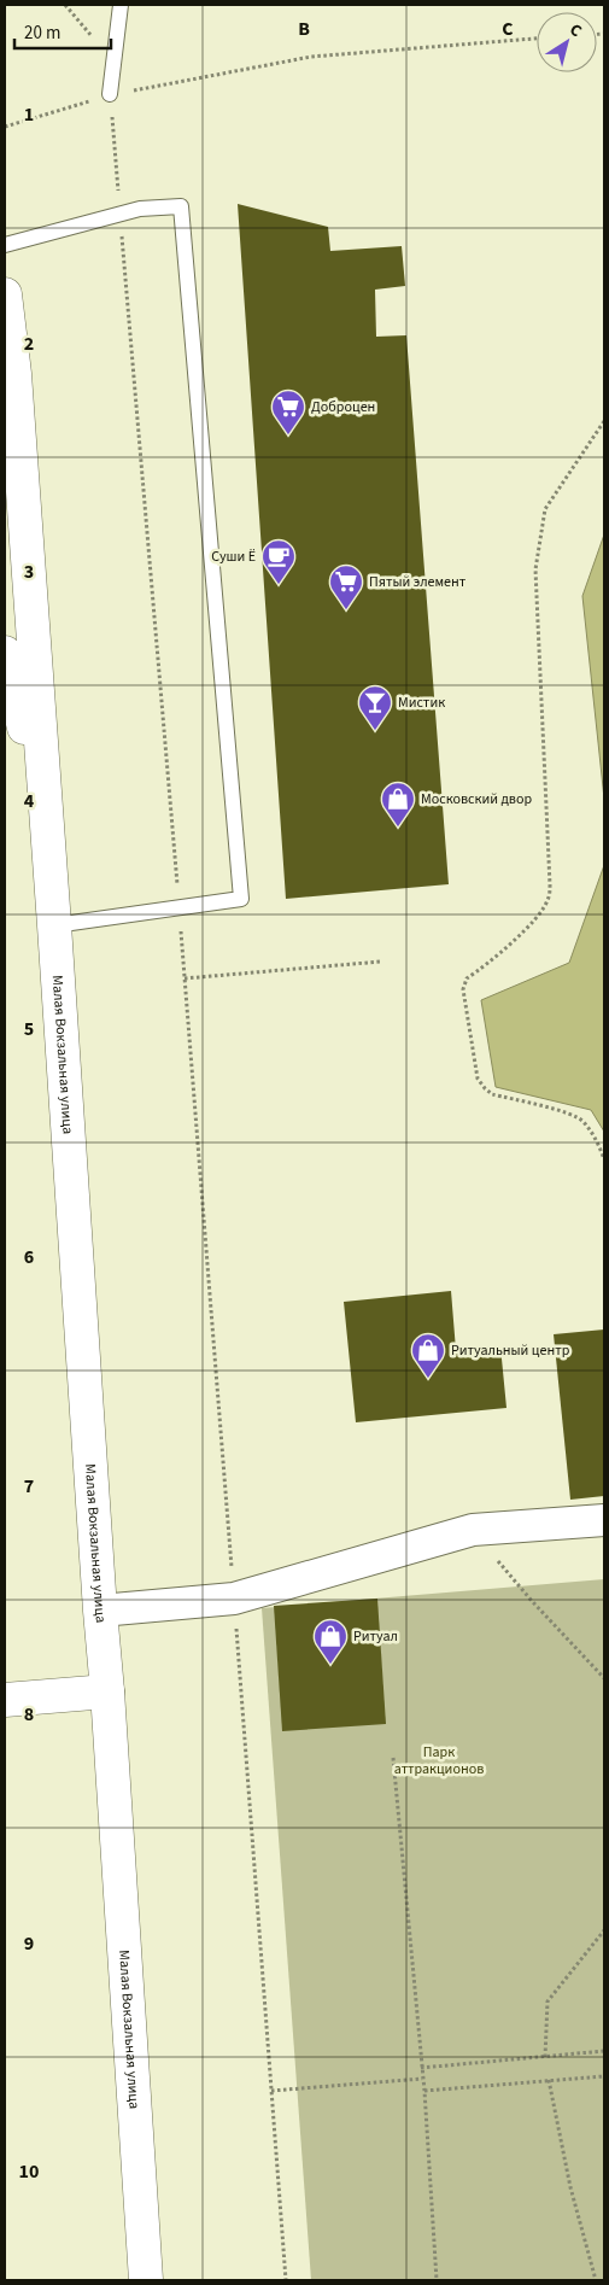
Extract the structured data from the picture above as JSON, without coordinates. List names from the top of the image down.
{
  "streets": {
    "main road": ["Малая Вокзальная улица"]
  },
  "parks": ["Парк аттракционов"],
  "places": {
    "supermarket": ["Доброцен", "Пятый элемент"],
    "cafe": ["Суши Ё"],
    "bar": ["Мистик"],
    "shop": ["Московский двор", "Ритуальный центр", "Ритуал"]
  },
  "scale_bar": "20 m",
  "north": "top right",
  "grid": {
    "columns": ["B", "C"],
    "rows": [
      "1",
      "2",
      "3",
      "4",
      "5",
      "6",
      "7",
      "8",
      "9",
      "10"
    ]
  }
}
